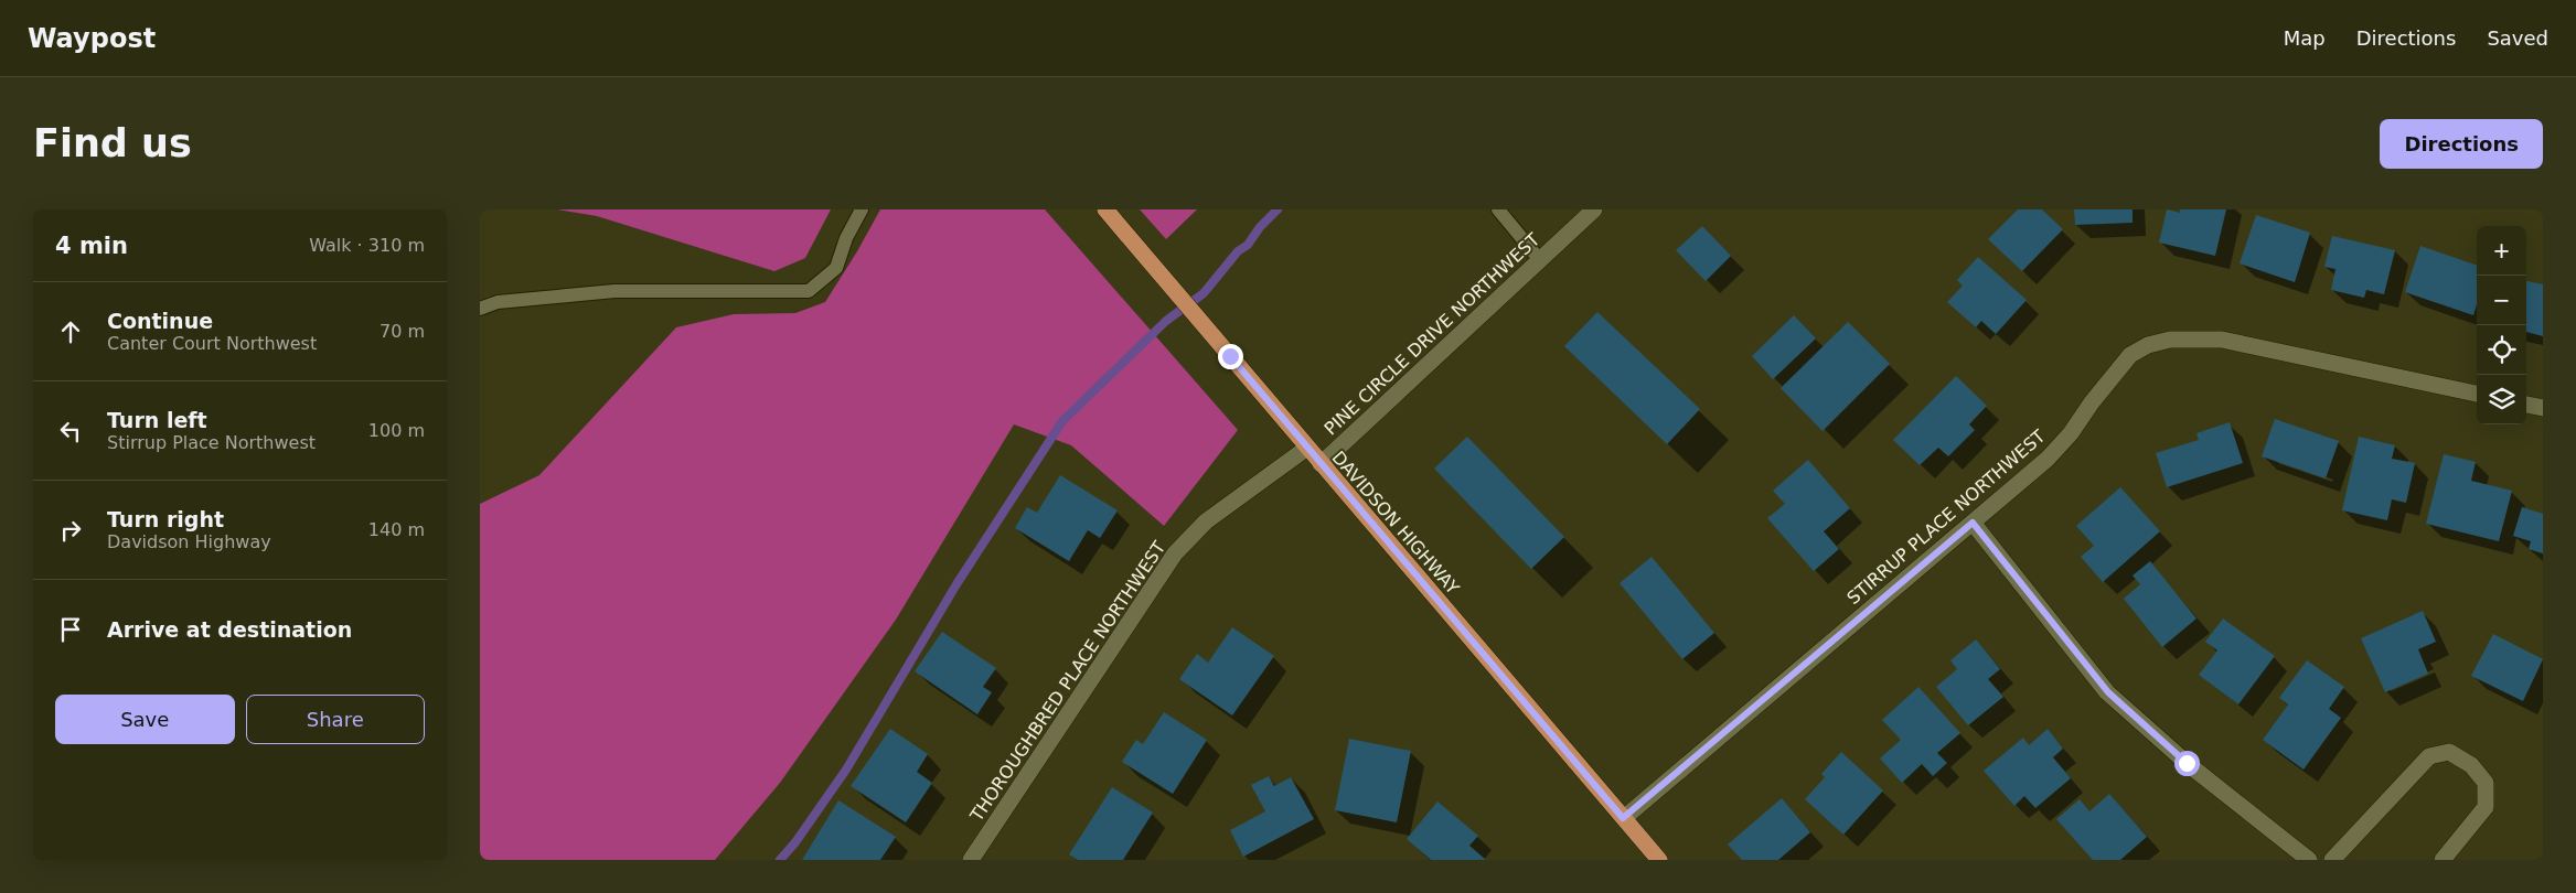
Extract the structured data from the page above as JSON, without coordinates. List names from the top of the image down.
{
  "streets": {
    "main road": ["DAVIDSON HIGHWAY"],
    "street": ["PINE CIRCLE DRIVE NORTHWEST", "STIRRUP PLACE NORTHWEST", "THOROUGHBRED PLACE NORTHWEST"]
  },
  "crossings": [
    ["PINE CIRCLE DRIVE NORTHWEST", "DAVIDSON HIGHWAY"],
    ["STIRRUP PLACE NORTHWEST", "DAVIDSON HIGHWAY"],
    ["DAVIDSON HIGHWAY", "THOROUGHBRED PLACE NORTHWEST"]
  ],
  "page": {
    "header": "Waypost",
    "nav": ["Map", "Directions", "Saved"],
    "buttons": [
      "Directions",
      ["Save", "Share"]
    ],
    "title": "Find us",
    "heading": ["4 min", "Walk · 310 m"],
    "map_buttons": ["+", "−"],
    "list": [
      ["Continue", "Canter Court Northwest", "70 m"],
      ["Turn left", "Stirrup Place Northwest", "100 m"],
      ["Turn right", "Davidson Highway", "140 m"],
      "Arrive at destination"
    ]
  }
}
